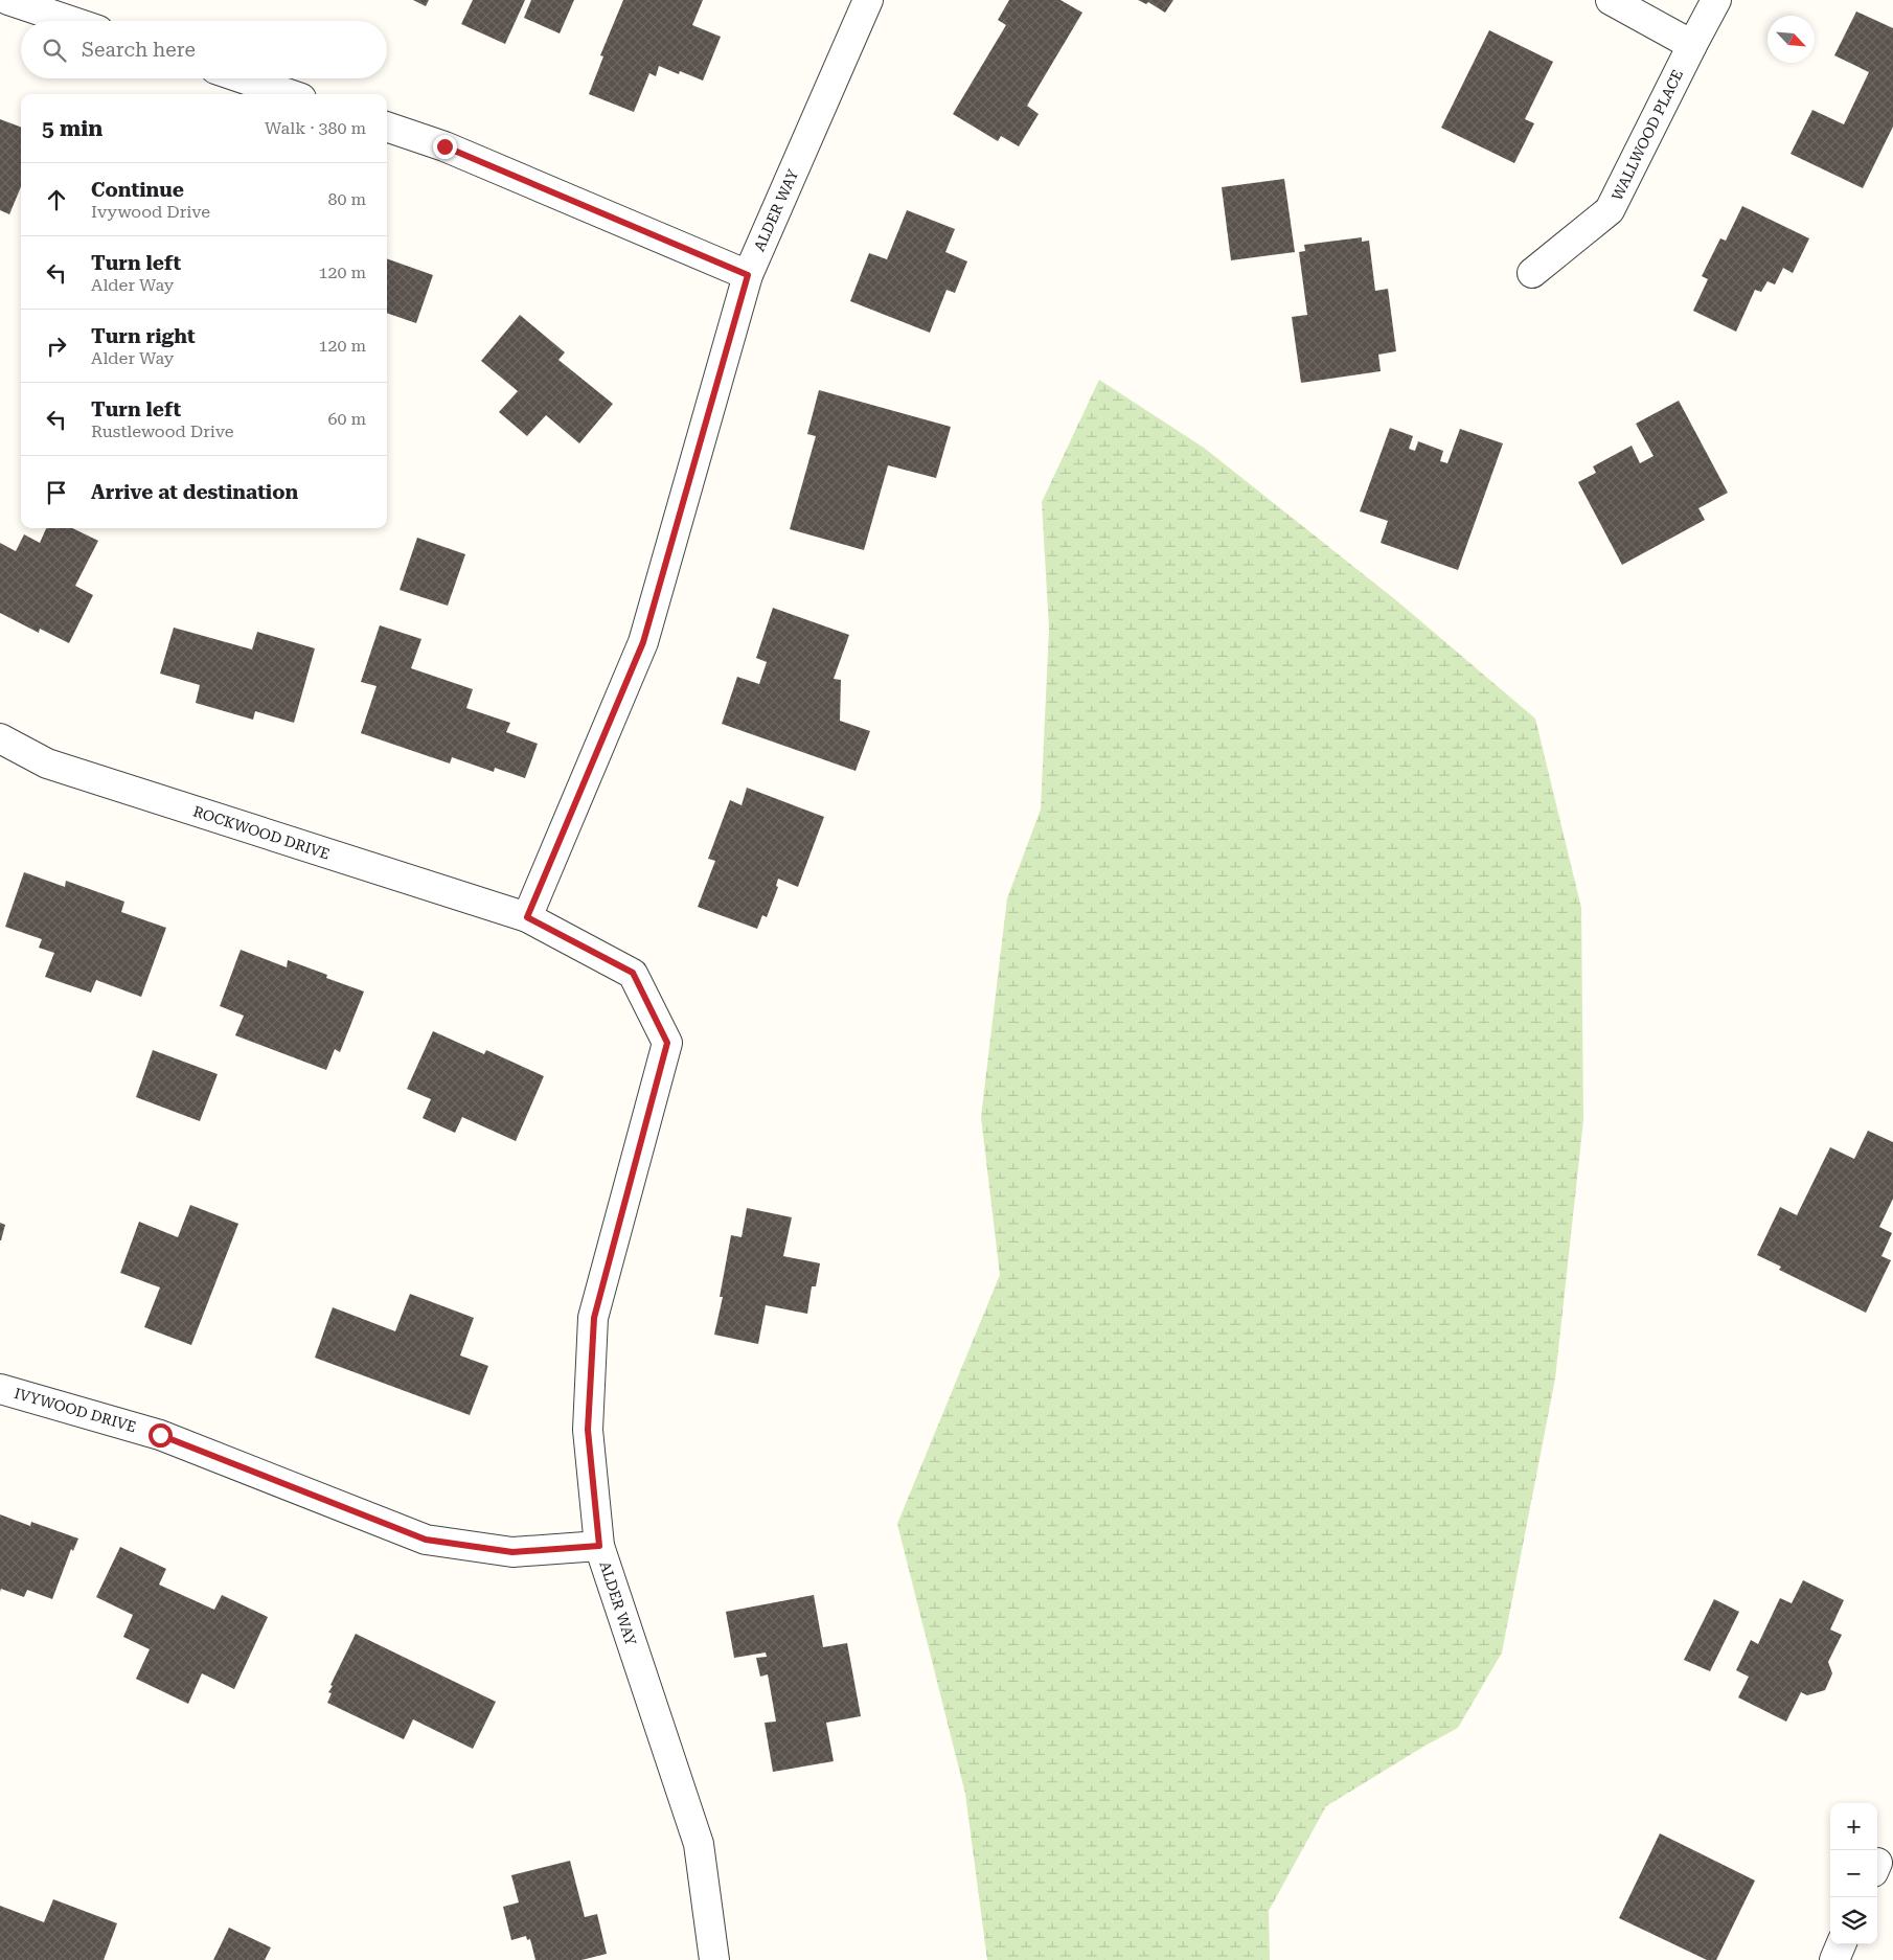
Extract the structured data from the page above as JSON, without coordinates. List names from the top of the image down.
{
  "streets": {
    "street": [
      "WALLWOOD PLACE",
      "ALDER WAY",
      "ROCKWOOD DRIVE",
      "IVYWOOD DRIVE"
    ]
  },
  "crossings": [
    ["ALDER WAY", "ROCKWOOD DRIVE"],
    ["ALDER WAY", "IVYWOOD DRIVE"]
  ],
  "north": "bottom right",
  "page": {
    "search": "Search here",
    "heading": ["5 min", "Walk · 380 m"],
    "list": [
      ["Continue", "Ivywood Drive", "80 m"],
      ["Turn left", "Alder Way", "120 m"],
      ["Turn right", "Alder Way", "120 m"],
      ["Turn left", "Rustlewood Drive", "60 m"],
      "Arrive at destination"
    ],
    "map_buttons": ["+", "−"]
  }
}
